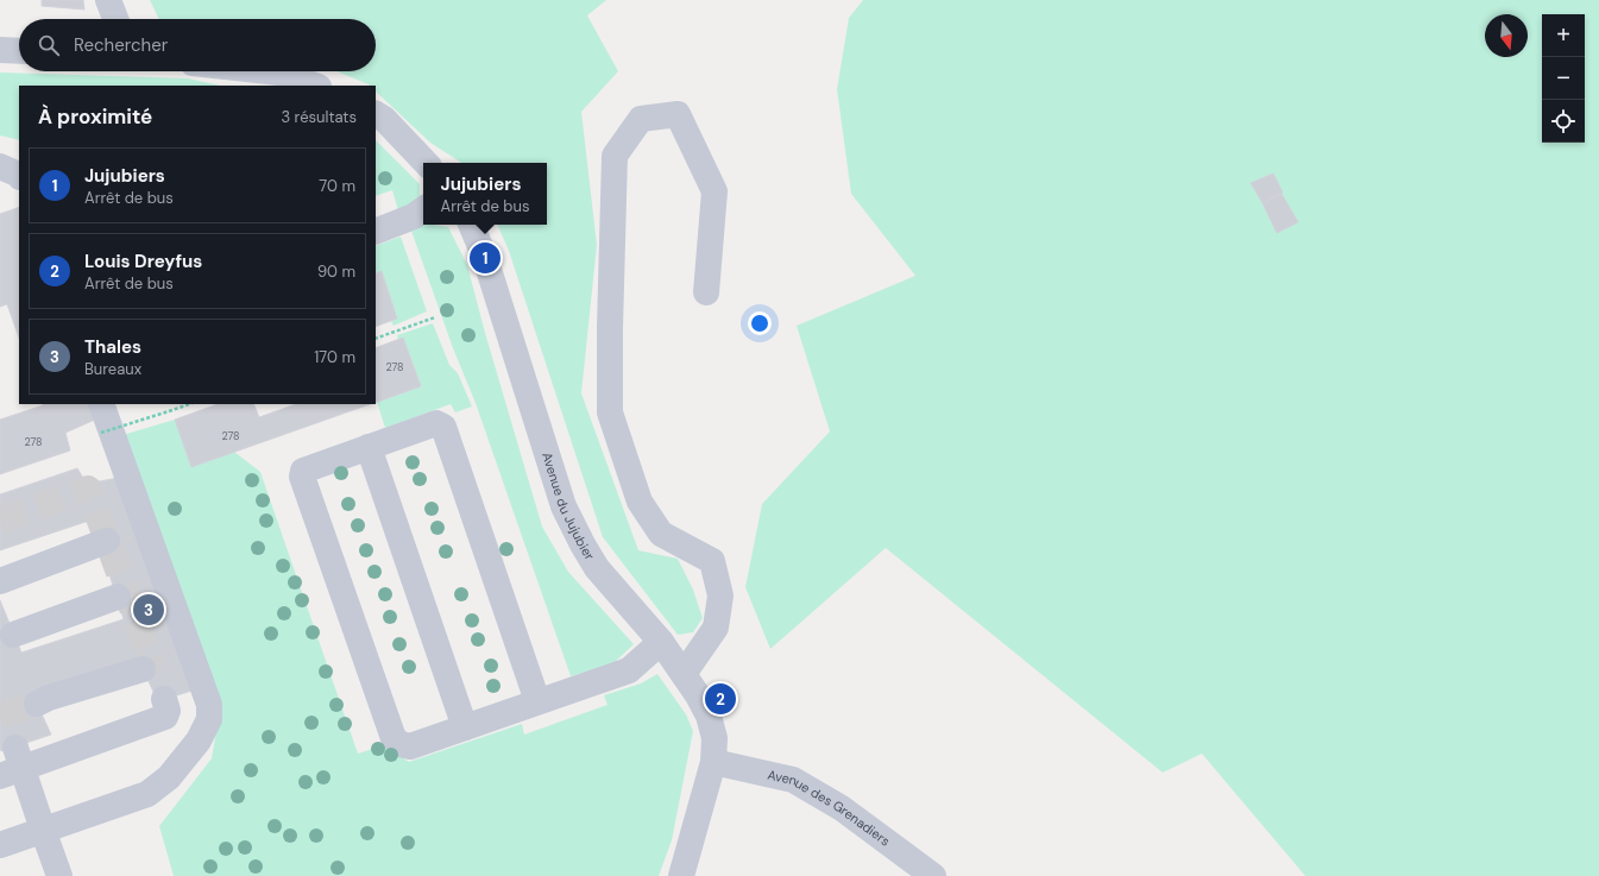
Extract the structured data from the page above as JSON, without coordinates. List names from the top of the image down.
{
  "streets": {
    "street": ["Avenue du Jujubier", "Avenue des Grenadiers"]
  },
  "crossings": [
    ["Avenue du Jujubier", "Avenue des Grenadiers"]
  ],
  "house_numbers": ["278", "278", "278"],
  "north": "bottom",
  "page": {
    "map_buttons": ["+", "−"],
    "search": "Rechercher",
    "heading": ["À proximité", "3 résultats"],
    "list": [
      {
        "mark": "1",
        "name": "Jujubiers",
        "note": "Arrêt de bus",
        "value": "70 m"
      },
      {
        "mark": "2",
        "name": "Louis Dreyfus",
        "note": "Arrêt de bus",
        "value": "90 m"
      },
      {
        "mark": "3",
        "name": "Thales",
        "note": "Bureaux",
        "value": "170 m"
      }
    ],
    "popup": ["Jujubiers", "Arrêt de bus"],
    "pins": ["1", "3", "2"]
  }
}
